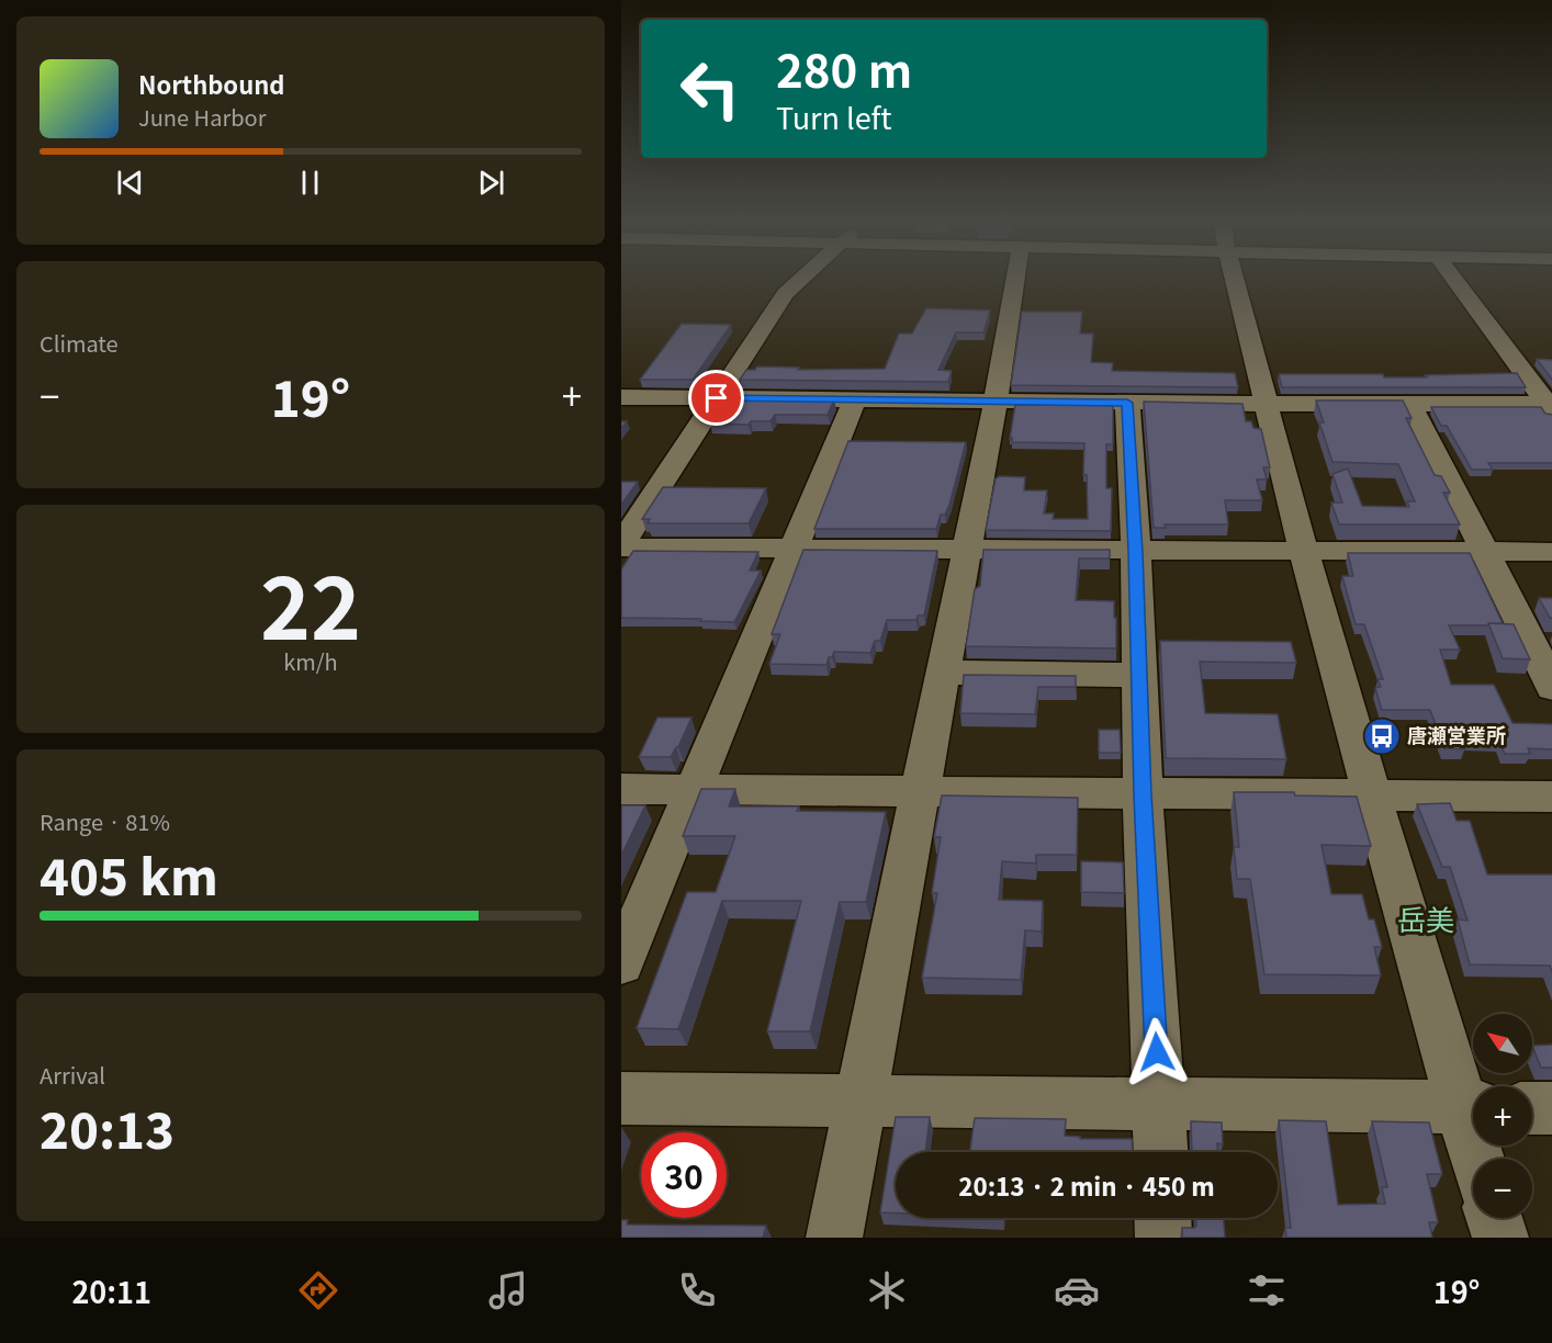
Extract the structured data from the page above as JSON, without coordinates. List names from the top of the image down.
{
  "districts": ["岳美"],
  "places": {
    "bus stop": ["唐瀬営業所"]
  },
  "north": "top left",
  "page": {
    "turn": ["280 m", "Turn left"],
    "song": ["Northbound", "June Harbor"],
    "tile": [
      "Climate",
      ["22", "km/h"],
      ["Range · 81%", "405 km"],
      ["Arrival", "20:13"]
    ],
    "heat": ["−", "19°", "+"],
    "map_buttons": ["+", "−"],
    "limit": "30",
    "trip": "20:13 · 2 min · 450 m",
    "tabs": ["20:11", "19°"]
  }
}
